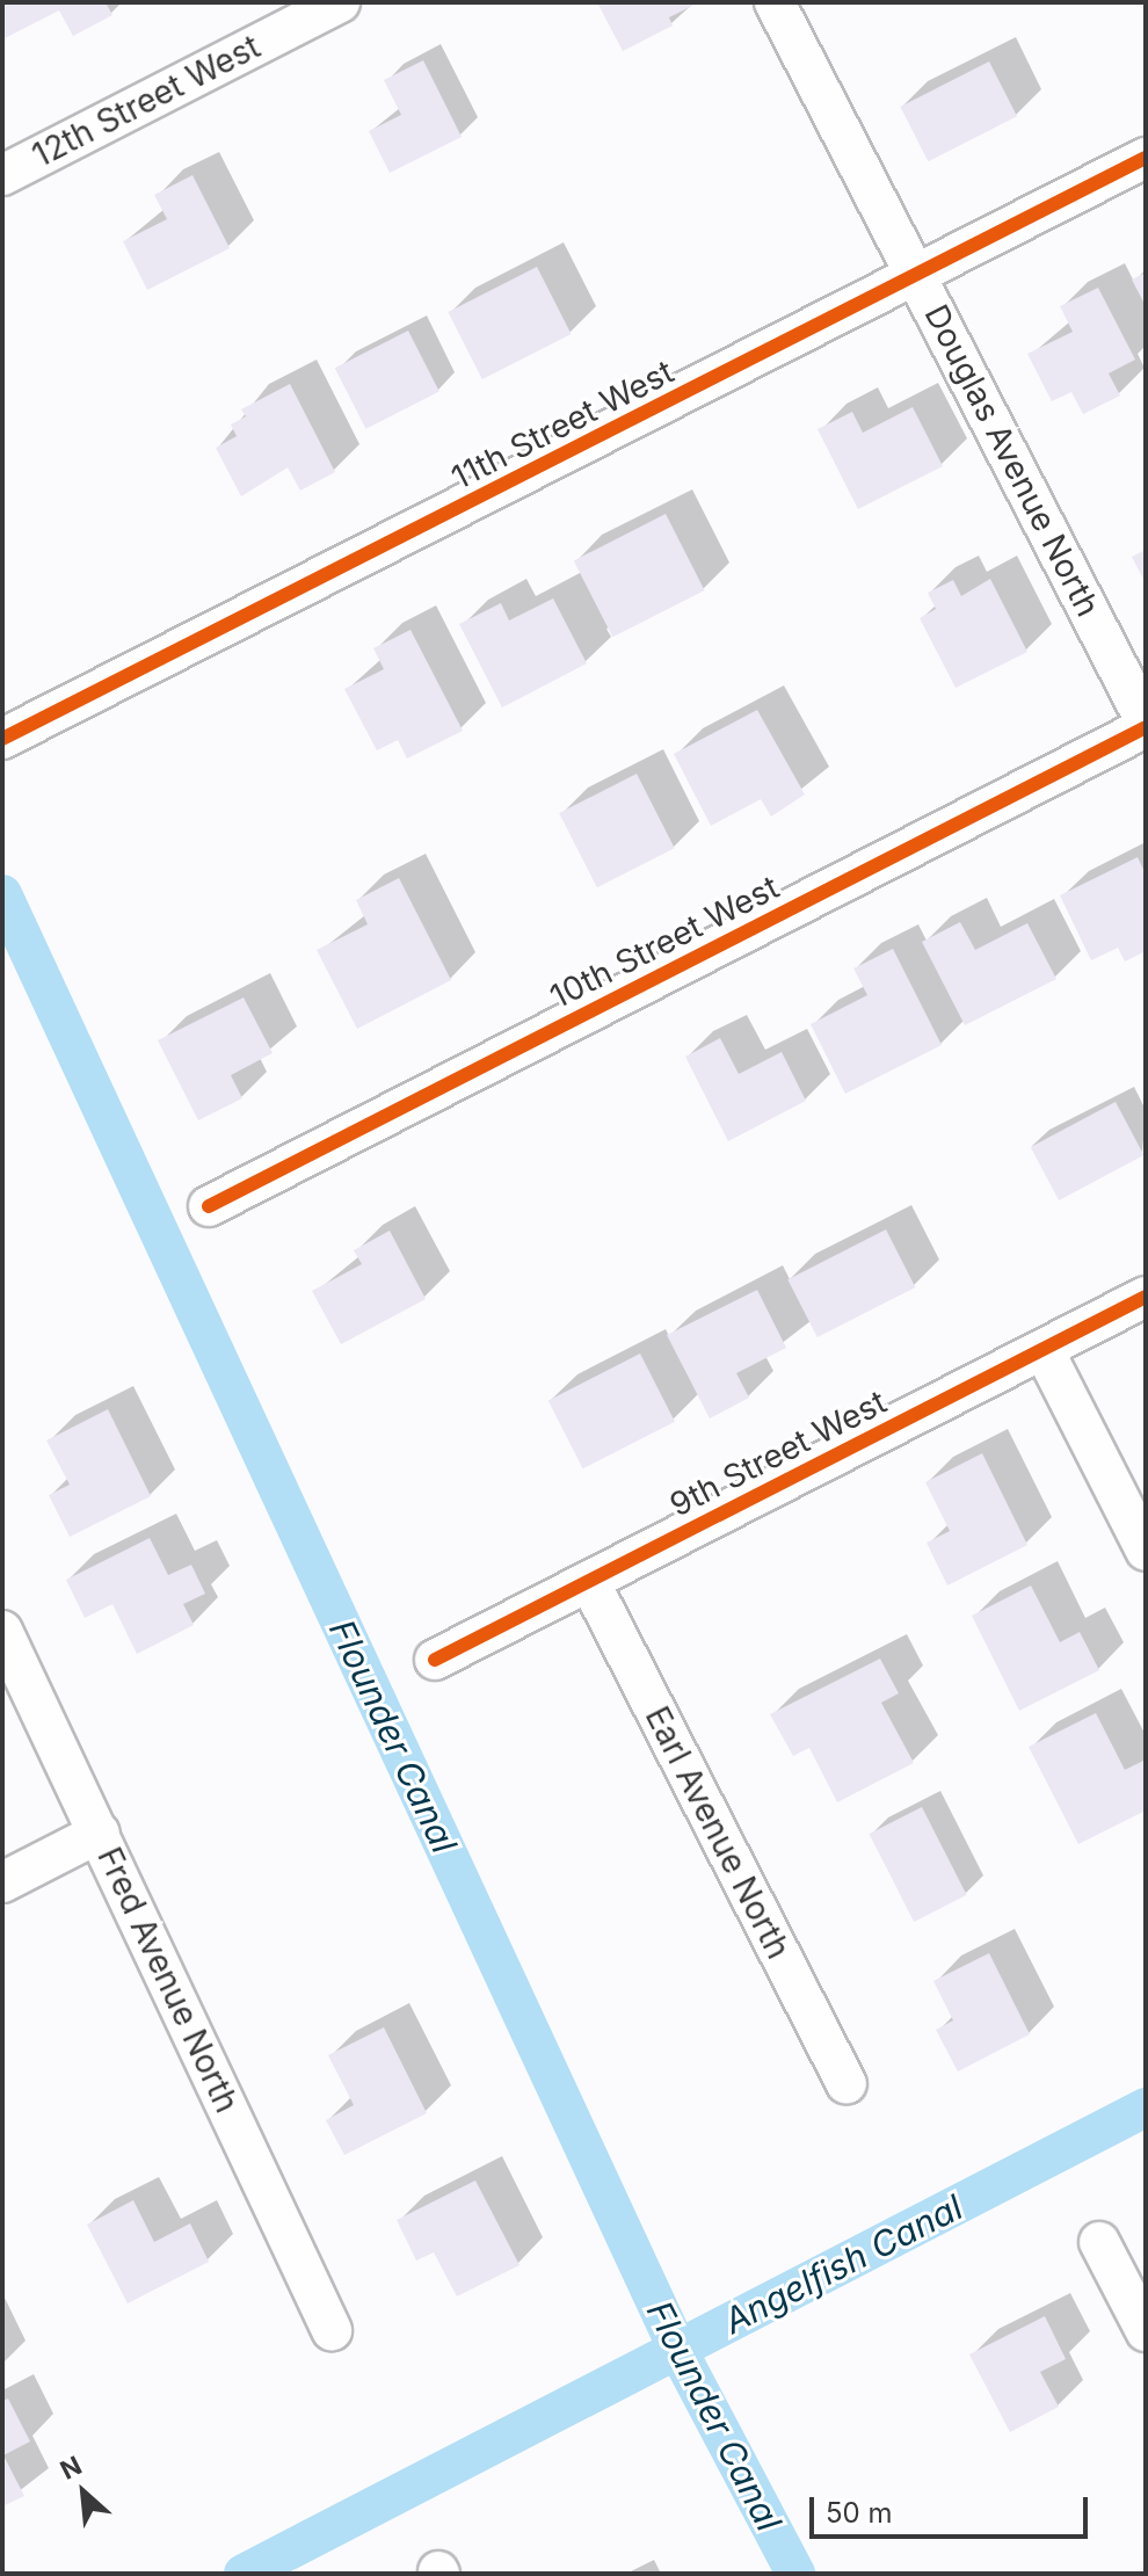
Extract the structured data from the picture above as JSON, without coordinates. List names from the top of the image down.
{
  "streets": {
    "street": [
      "12th Street West",
      "11th Street West",
      "Douglas Avenue North",
      "10th Street West",
      "9th Street West",
      "Earl Avenue North",
      "Fred Avenue North"
    ]
  },
  "crossings": [
    ["11th Street West", "Douglas Avenue North"],
    ["Douglas Avenue North", "10th Street West"],
    ["9th Street West", "Earl Avenue North"]
  ],
  "water": ["Flounder Canal", "Angelfish Canal"],
  "scale_bar": "50 m",
  "north": "top left"
}
